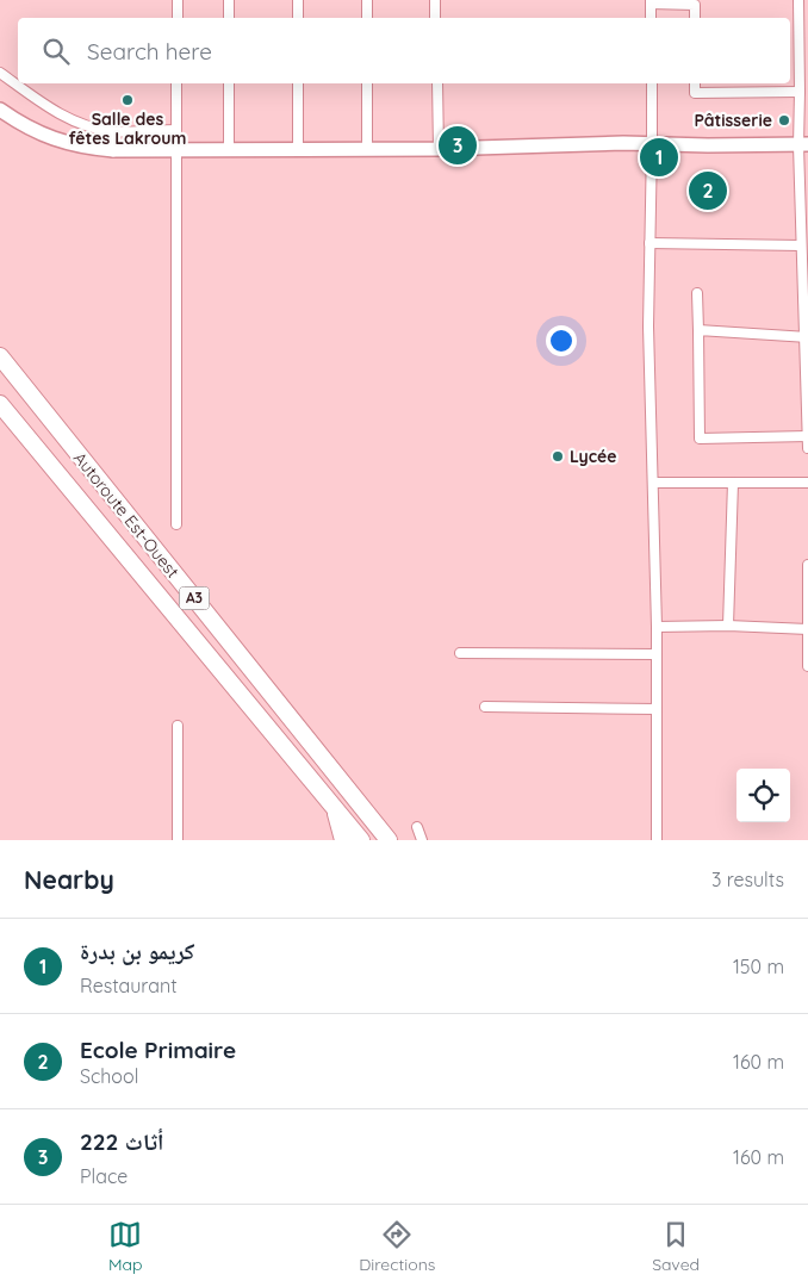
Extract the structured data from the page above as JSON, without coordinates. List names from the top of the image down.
{
  "streets": {
    "highway": ["Autoroute Est-Ouest", "A3"]
  },
  "places": ["Salle des fêtes Lakroum", "Pâtisserie", "Lycée"],
  "page": {
    "search": "Search here",
    "pins": ["3", "1", "2"],
    "heading": ["Nearby", "3 results"],
    "list": [
      {
        "mark": "1",
        "name": "كريمو بن بدرة",
        "note": "Restaurant",
        "value": "150 m"
      },
      {
        "mark": "2",
        "name": "Ecole Primaire",
        "note": "School",
        "value": "160 m"
      },
      {
        "mark": "3",
        "name": "أثاث 222",
        "note": "Place",
        "value": "160 m"
      }
    ],
    "nav": ["Map", "Directions", "Saved"]
  }
}
